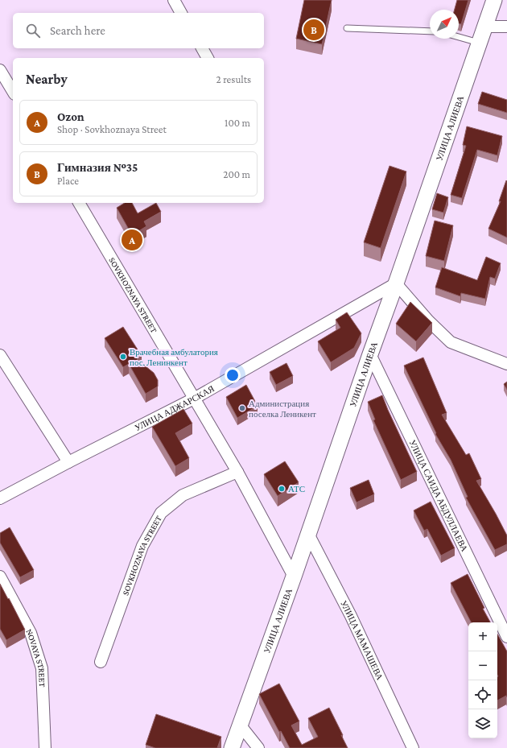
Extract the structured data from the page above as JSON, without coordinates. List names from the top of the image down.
{
  "streets": {
    "street": [
      "УЛИЦА АЛИЕВА",
      "SOVKHOZNAYA STREET",
      "УЛИЦА АДЖАРСКАЯ",
      "УЛИЦА САИДА АБДУЛЛАЕВА",
      "УЛИЦА МАМАШЕВА",
      "NOVAYA STREET"
    ]
  },
  "crossings": [
    ["УЛИЦА АЛИЕВА", "SOVKHOZNAYA STREET"],
    ["УЛИЦА АЛИЕВА", "УЛИЦА АДЖАРСКАЯ"],
    ["УЛИЦА АЛИЕВА", "УЛИЦА САИДА АБДУЛЛАЕВА"],
    ["УЛИЦА АЛИЕВА", "УЛИЦА МАМАШЕВА"],
    ["SOVKHOZNAYA STREET", "УЛИЦА АДЖАРСКАЯ"]
  ],
  "places": ["Врачебная амбулатория пос. Ленинкент", "Администрация поселка Леникент", "АТС"],
  "north": "top right",
  "page": {
    "search": "Search here",
    "pins": ["B", "A"],
    "heading": ["Nearby", "2 results"],
    "list": [
      {
        "mark": "A",
        "name": "Ozon",
        "note": "Shop · Sovkhoznaya Street",
        "value": "100 m"
      },
      {
        "mark": "B",
        "name": "Гимназия №35",
        "note": "Place",
        "value": "200 m"
      }
    ],
    "map_buttons": ["+", "−"]
  }
}
